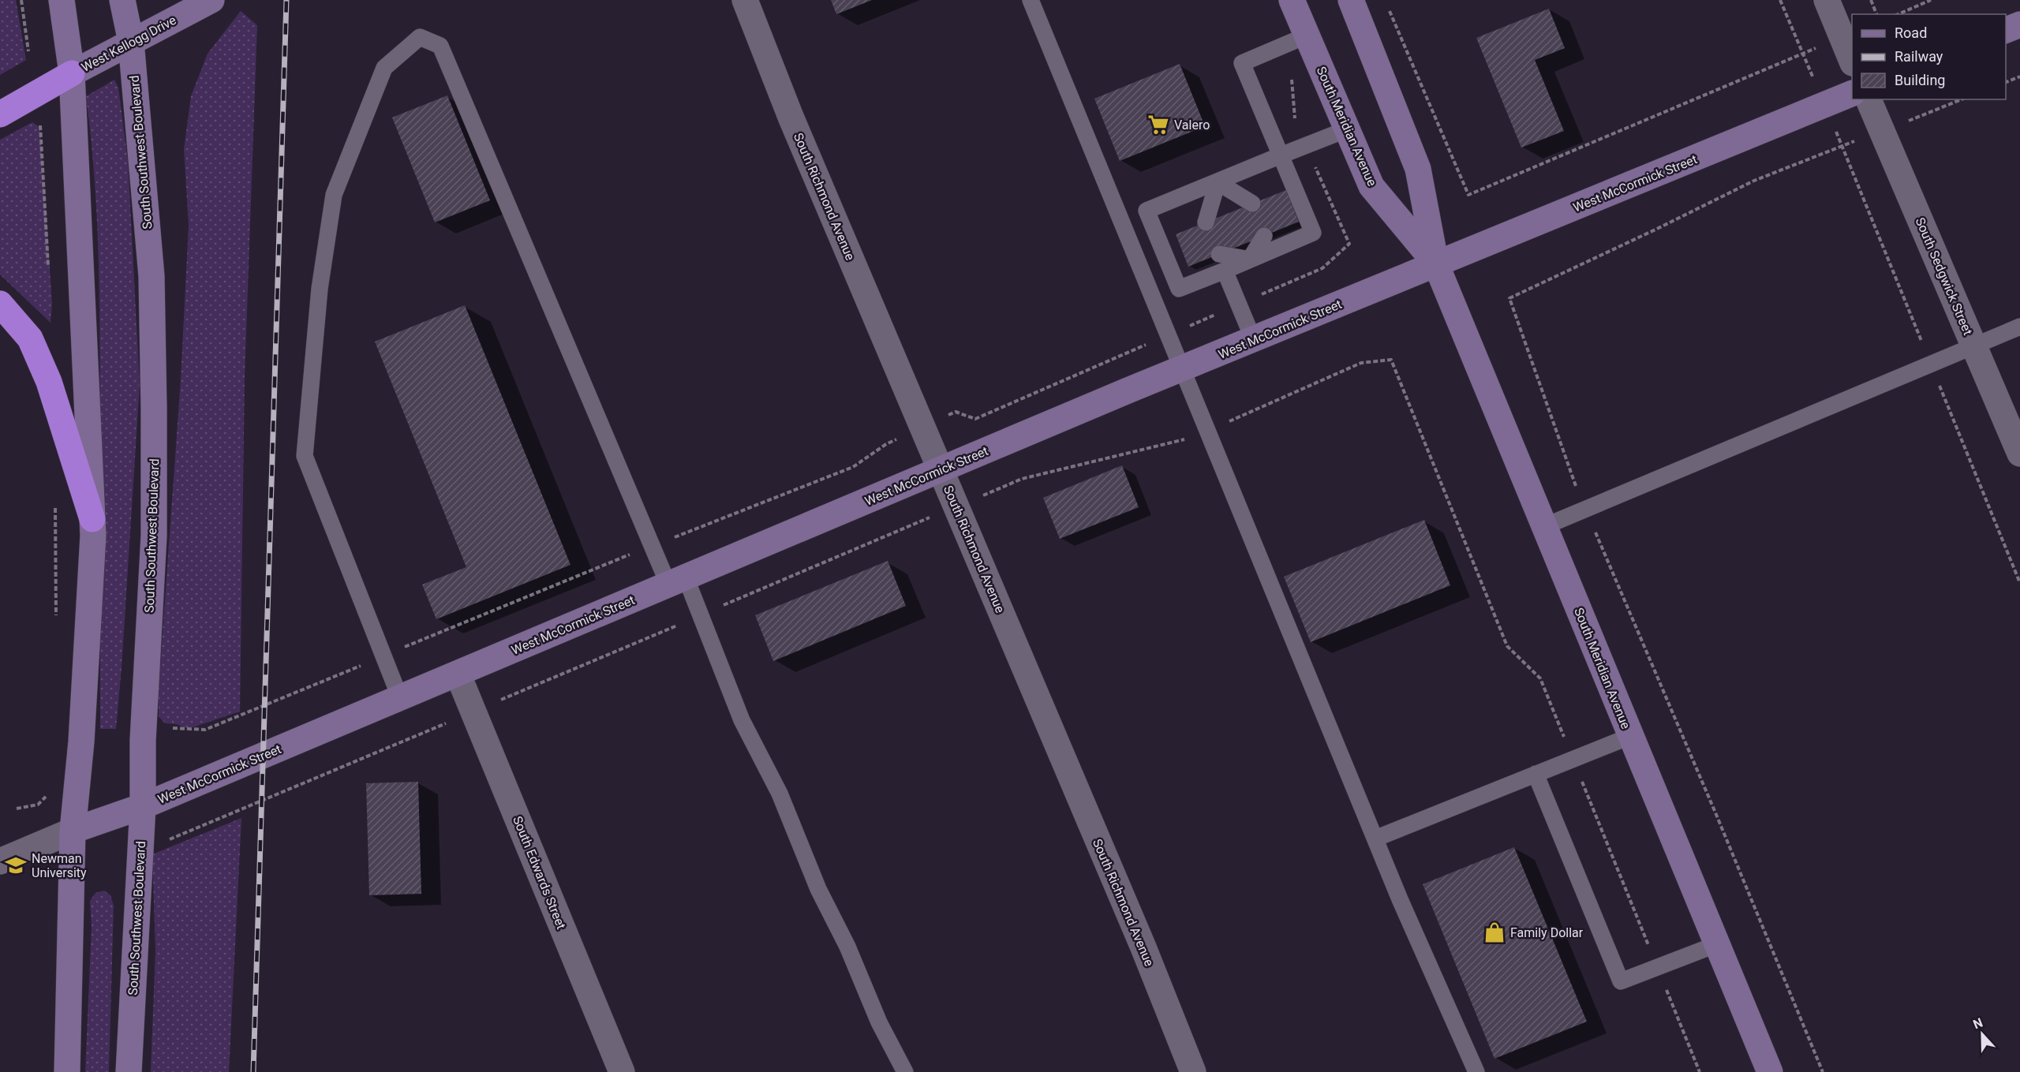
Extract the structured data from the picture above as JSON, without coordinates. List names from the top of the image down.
{
  "streets": {
    "main road": [
      "West Kellogg Drive",
      "South Meridian Avenue",
      "South Southwest Boulevard",
      "West McCormick Street"
    ],
    "street": ["South Richmond Avenue", "South Sedgwick Street", "South Edwards Street"]
  },
  "crossings": [
    ["West Kellogg Drive", "South Southwest Boulevard"],
    ["South Meridian Avenue", "West McCormick Street"],
    ["South Southwest Boulevard", "West McCormick Street"],
    ["West McCormick Street", "South Richmond Avenue"],
    ["West McCormick Street", "South Edwards Street"]
  ],
  "places": {
    "supermarket": ["Valero"],
    "school or university": ["Newman University"],
    "shop": ["Family Dollar"]
  },
  "legend": ["Road", "Railway", "Building"],
  "north": "top"
}
